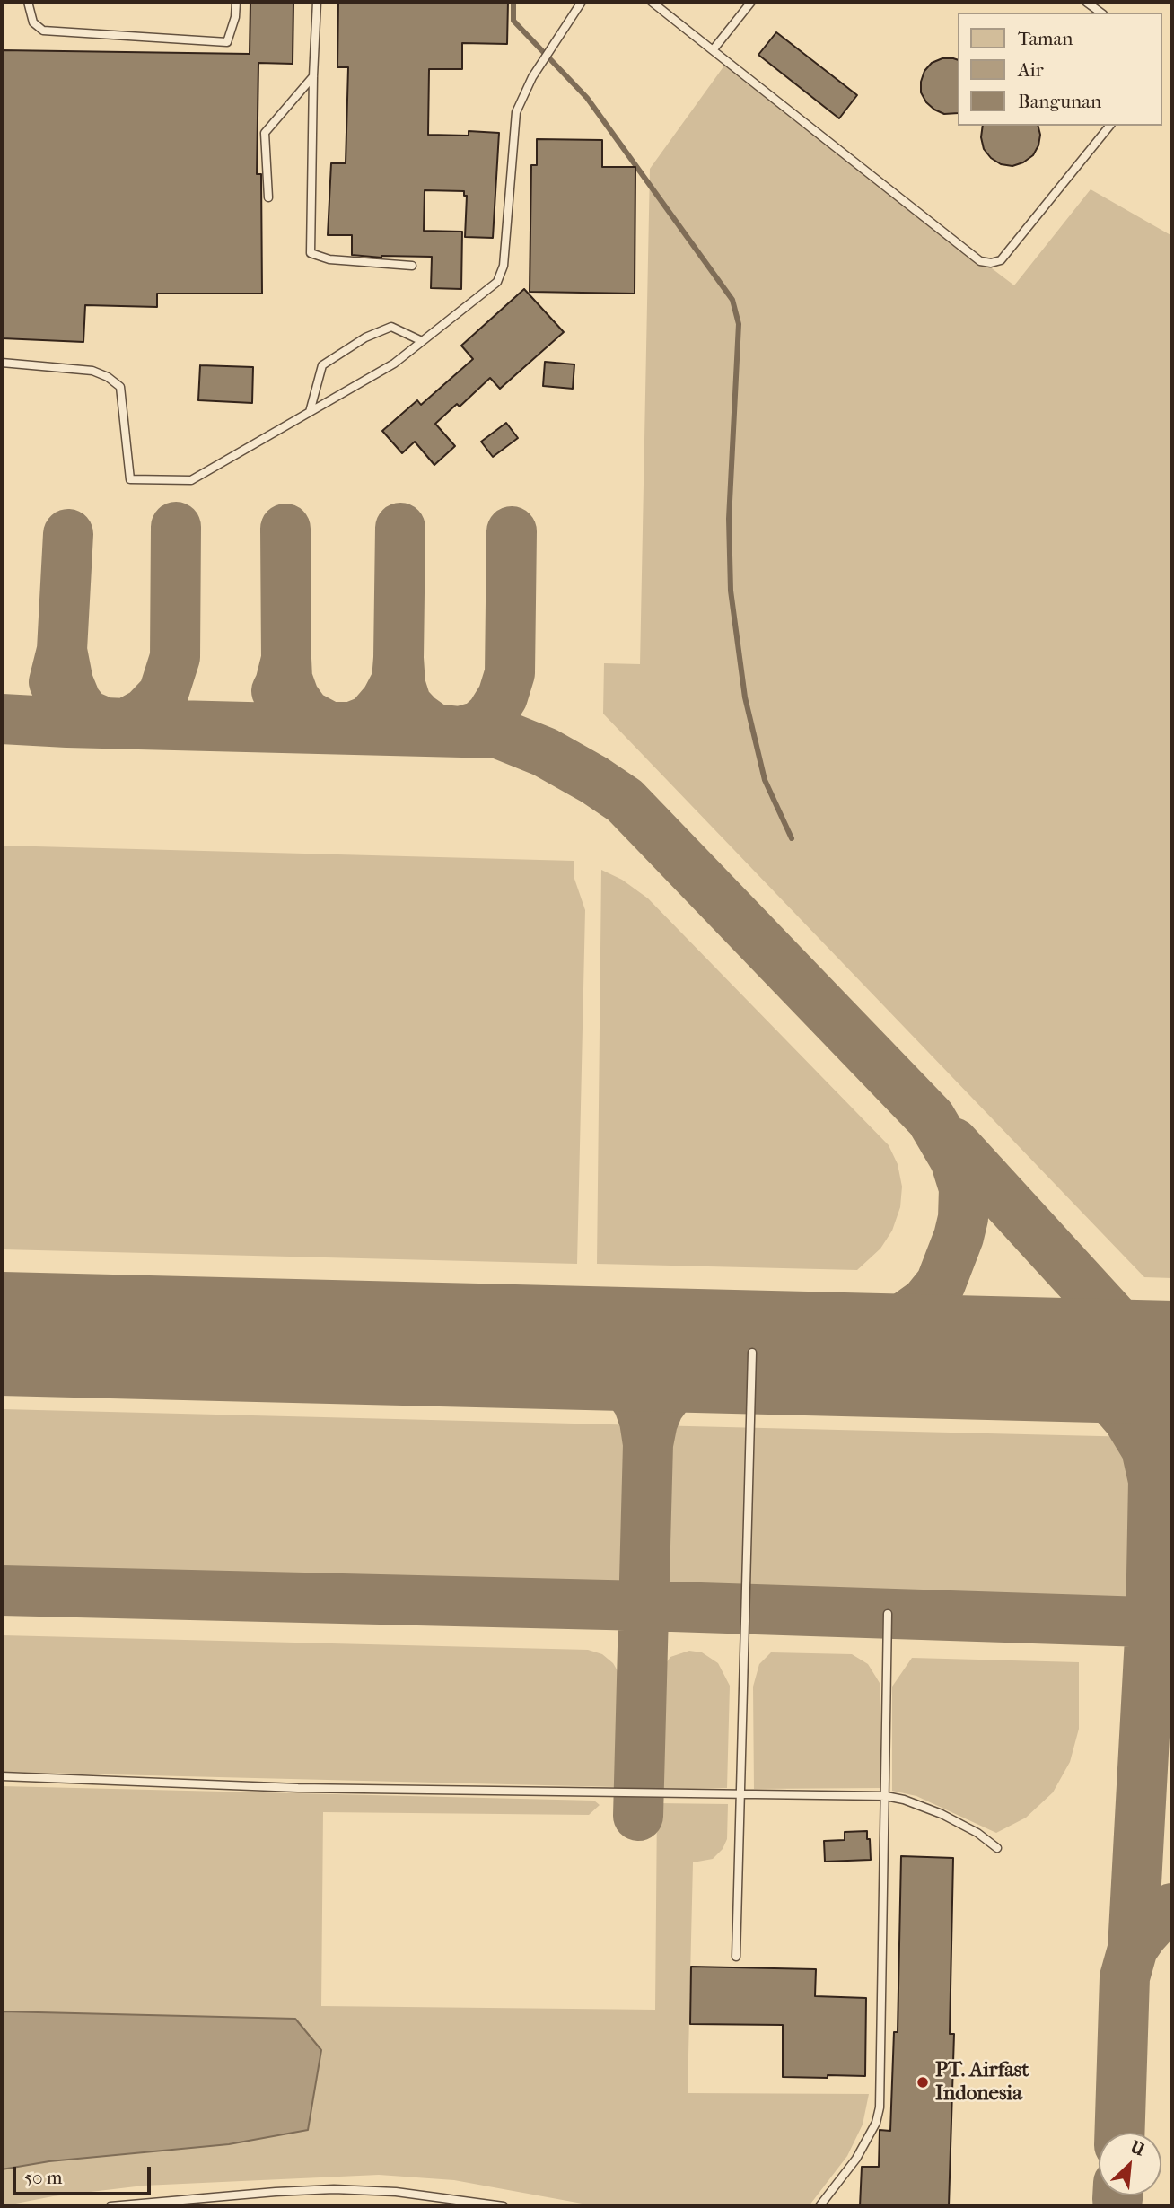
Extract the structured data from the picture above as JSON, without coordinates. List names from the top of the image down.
{
  "places": ["PT. Airfast Indonesia"],
  "legend": ["Taman", "Air", "Bangunan"],
  "scale_bar": "50 m",
  "north": "top right"
}
